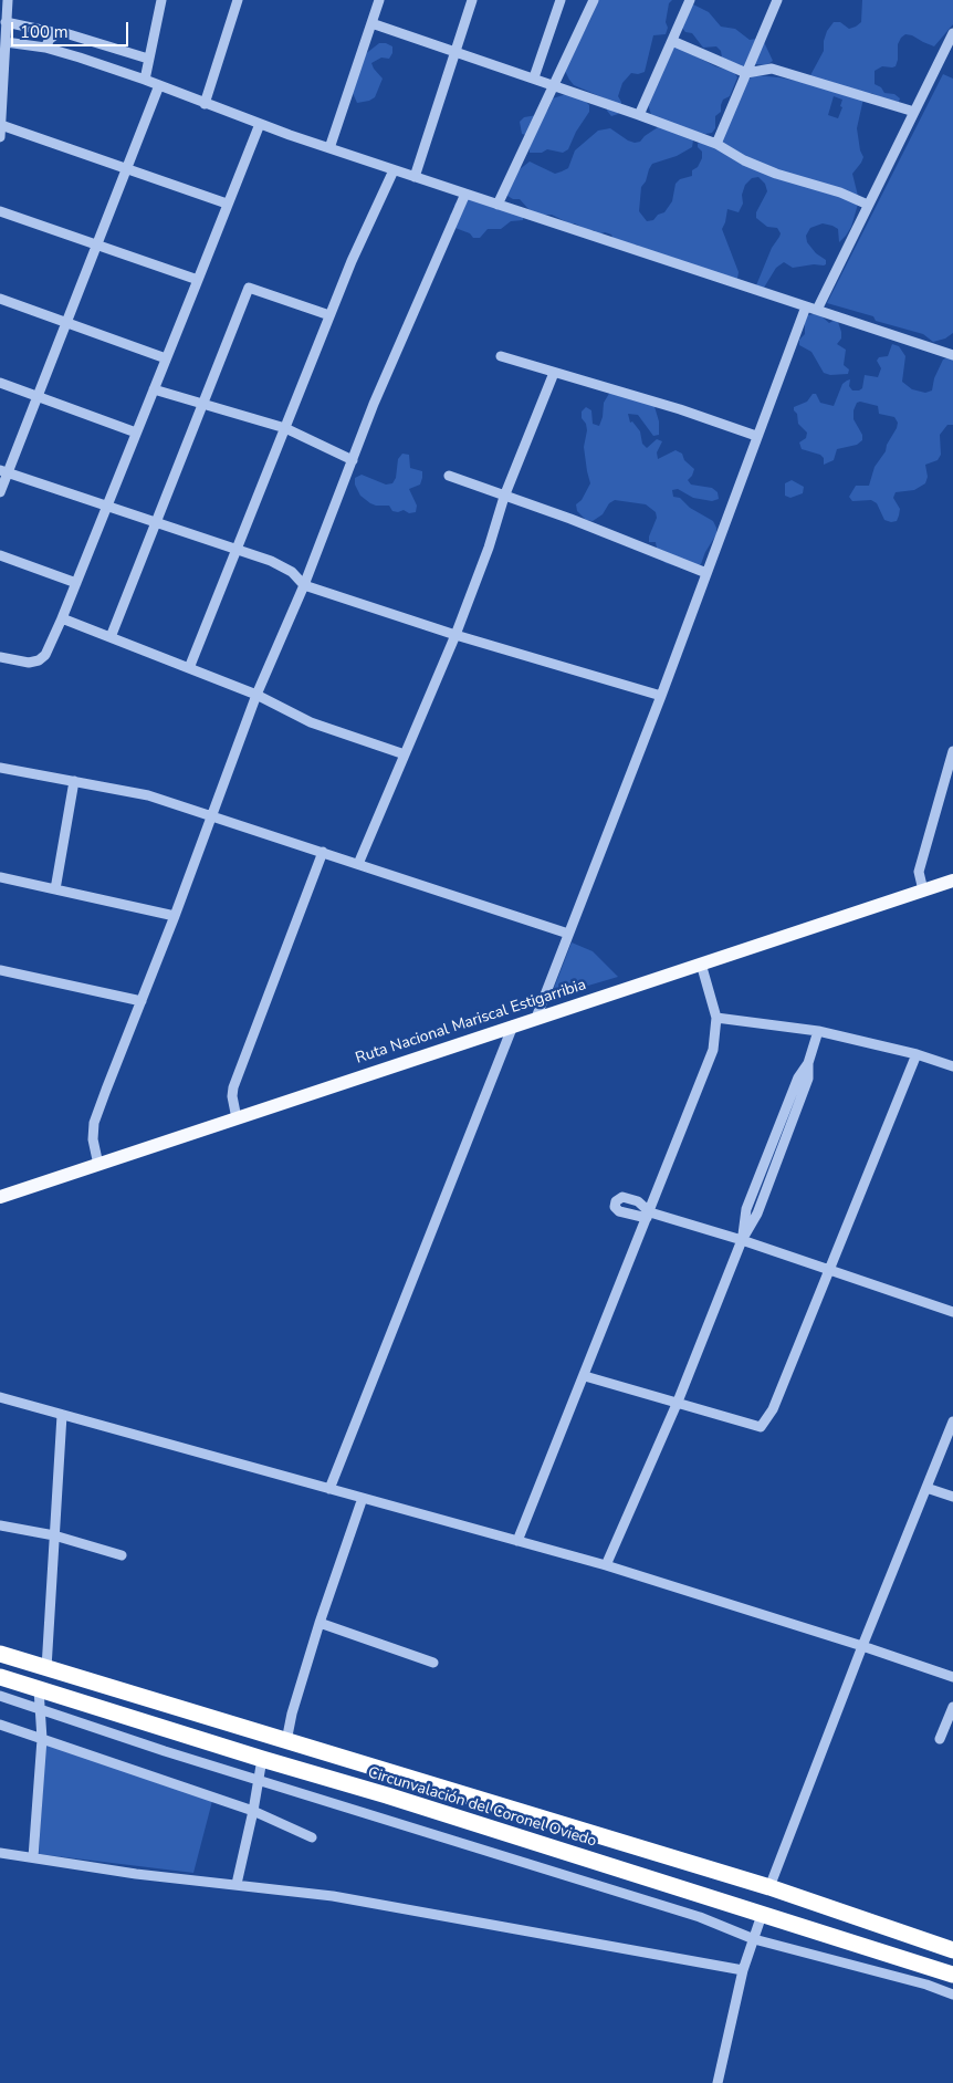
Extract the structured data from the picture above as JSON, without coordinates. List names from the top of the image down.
{
  "streets": {
    "highway": ["Circunvalación del Coronel Oviedo"],
    "main road": ["Ruta Nacional Mariscal Estigarribia"]
  },
  "scale_bar": "100 m"
}
